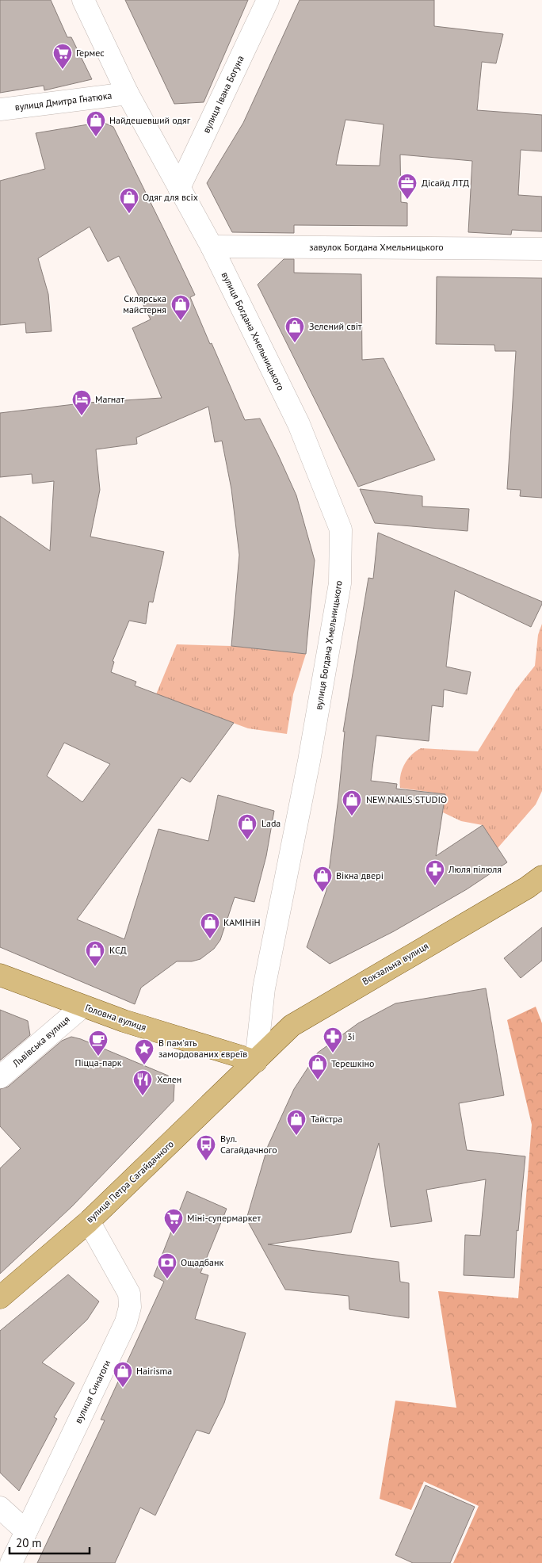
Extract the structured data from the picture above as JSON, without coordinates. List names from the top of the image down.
{
  "streets": {
    "main road": ["Вокзальна вулиця", "Головна вулиця", "вулиця Петра Сагайдачного"],
    "street": [
      "вулиця Івана Богуна",
      "вулиця Дмитра Гнатюка",
      "завулок Богдана Хмельницького",
      "вулиця Богдана Хмельницького",
      "Львівська вулиця",
      "вулиця Синагоги"
    ]
  },
  "crossings": [
    ["вулиця Івана Богуна", "вулиця Богдана Хмельницького"],
    ["вулиця Дмитра Гнатюка", "вулиця Богдана Хмельницького"],
    ["завулок Богдана Хмельницького", "вулиця Богдана Хмельницького"],
    ["вулиця Богдана Хмельницького", "Вокзальна вулиця"],
    ["вулиця Богдана Хмельницького", "Головна вулиця"],
    ["вулиця Богдана Хмельницького", "вулиця Петра Сагайдачного"],
    ["Вокзальна вулиця", "Головна вулиця"],
    ["Вокзальна вулиця", "вулиця Петра Сагайдачного"],
    ["Головна вулиця", "Львівська вулиця"],
    ["Головна вулиця", "вулиця Петра Сагайдачного"],
    ["вулиця Петра Сагайдачного", "вулиця Синагоги"]
  ],
  "places": {
    "supermarket": ["Гермес", "Міні-супермаркет"],
    "shop": [
      "Найдешевший одяг",
      "Одяг для всіх",
      "Склярська майстерня",
      "Зелений світ",
      "NEW NAILS STUDIO",
      "Lada",
      "Вікна двері",
      "КАМІНіН",
      "КСД",
      "Терешкіно",
      "Тайстра",
      "Hairisma"
    ],
    "office": ["Дісайд ЛТД"],
    "hotel": ["Магнат"],
    "pharmacy": ["Люля пілюля", "3і"],
    "cafe": ["Піцца-парк"],
    "place": ["В пам'ять замордованих євреїв"],
    "restaurant": ["Хелен"],
    "bus stop": ["Вул. Сагайдачного"],
    "bank": ["Ощадбанк"]
  },
  "scale_bar": "20 m"
}
